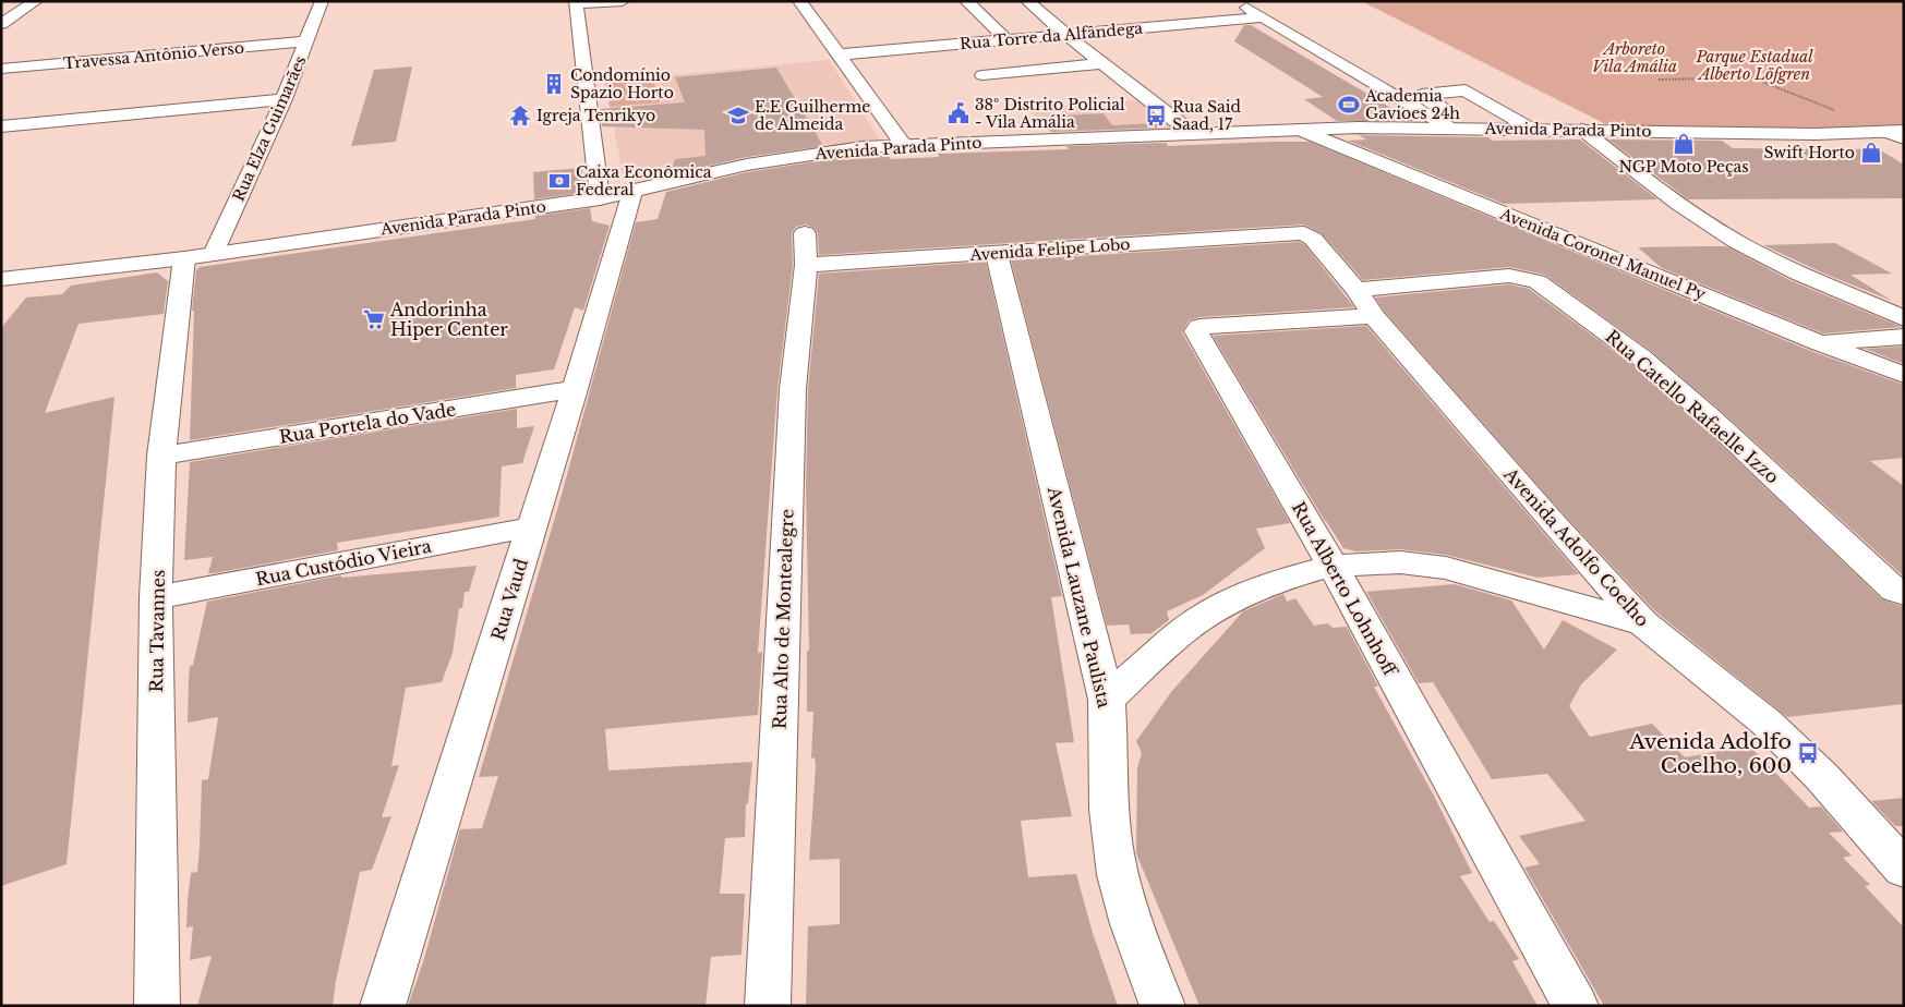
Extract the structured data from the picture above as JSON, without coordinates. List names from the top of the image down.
{
  "streets": {
    "street": [
      "Rua Torre da Alfândega",
      "Travessa Antônio Verso",
      "Rua Elza Guimarães",
      "Avenida Parada Pinto",
      "Avenida Felipe Lobo",
      "Avenida Coronel Manuel Py",
      "Rua Catello Rafaelle Izzo",
      "Rua Portela do Vade",
      "Avenida Adolfo Coelho",
      "Rua Custódio Vieira",
      "Rua Alberto Lohnhoff",
      "Avenida Lauzane Paulista",
      "Rua Vaud",
      "Rua Alto de Montealegre",
      "Rua Tavannes"
    ]
  },
  "crossings": [
    ["Travessa Antônio Verso", "Rua Elza Guimarães"],
    ["Rua Elza Guimarães", "Avenida Parada Pinto"],
    ["Rua Elza Guimarães", "Rua Tavannes"],
    ["Avenida Parada Pinto", "Avenida Coronel Manuel Py"],
    ["Avenida Parada Pinto", "Rua Vaud"],
    ["Avenida Parada Pinto", "Rua Tavannes"],
    ["Avenida Felipe Lobo", "Avenida Adolfo Coelho"],
    ["Avenida Felipe Lobo", "Avenida Lauzane Paulista"],
    ["Avenida Felipe Lobo", "Rua Alto de Montealegre"],
    ["Rua Catello Rafaelle Izzo", "Avenida Adolfo Coelho"],
    ["Rua Catello Rafaelle Izzo", "Rua Alberto Lohnhoff"],
    ["Rua Portela do Vade", "Rua Vaud"],
    ["Rua Portela do Vade", "Rua Tavannes"],
    ["Avenida Adolfo Coelho", "Rua Alberto Lohnhoff"],
    ["Rua Custódio Vieira", "Rua Vaud"],
    ["Rua Custódio Vieira", "Rua Tavannes"]
  ],
  "parks": ["Arboreto Vila Amália", "Parque Estadual Alberto Löfgren"],
  "places": {
    "building": ["Condomínio Spazio Horto"],
    "sports": ["Academia Gavioes 24h"],
    "public building": ["38º Distrito Policial - Vila Amália"],
    "temple": ["Igreja Tenrikyo"],
    "school or university": ["E.E Guilherme de Almeida"],
    "bus stop": ["Rua Said Saad, 17", "Avenida Adolfo Coelho, 600"],
    "shop": ["NGP Moto Peças", "Swift Horto"],
    "bank": ["Caixa Econômica Federal"],
    "supermarket": ["Andorinha Hiper Center"]
  }
}
